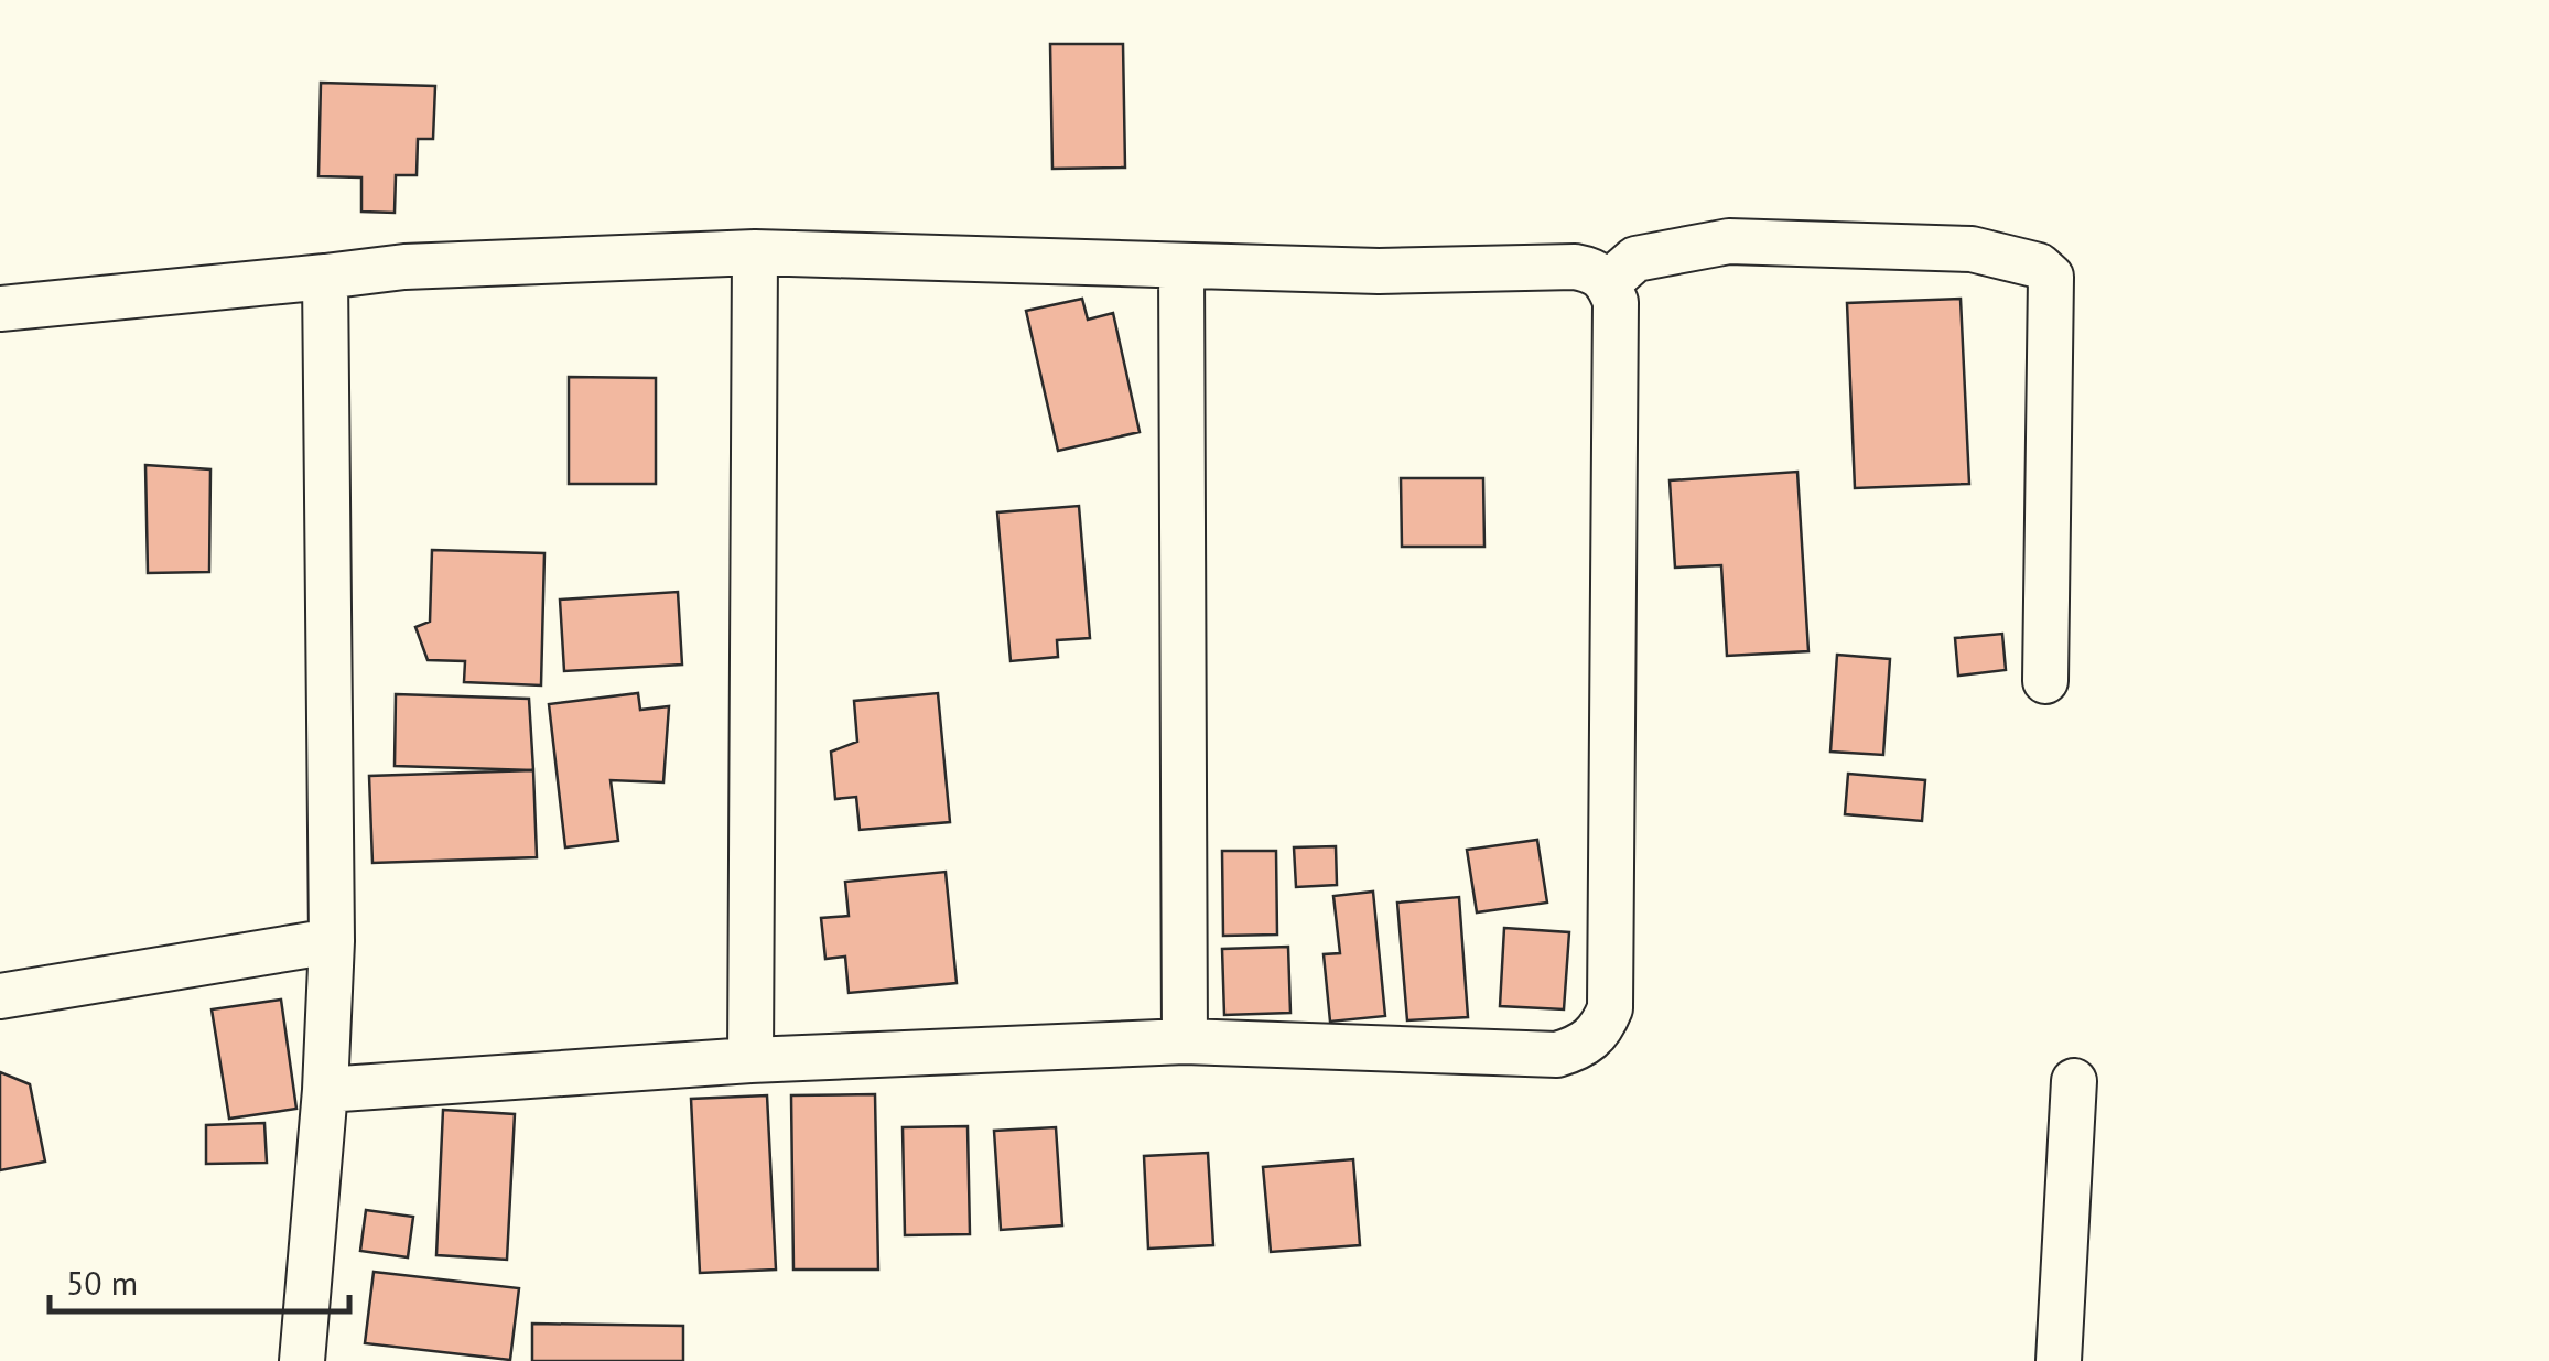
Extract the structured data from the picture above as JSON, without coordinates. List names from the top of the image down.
{
  "scale_bar": "50 m"
}
